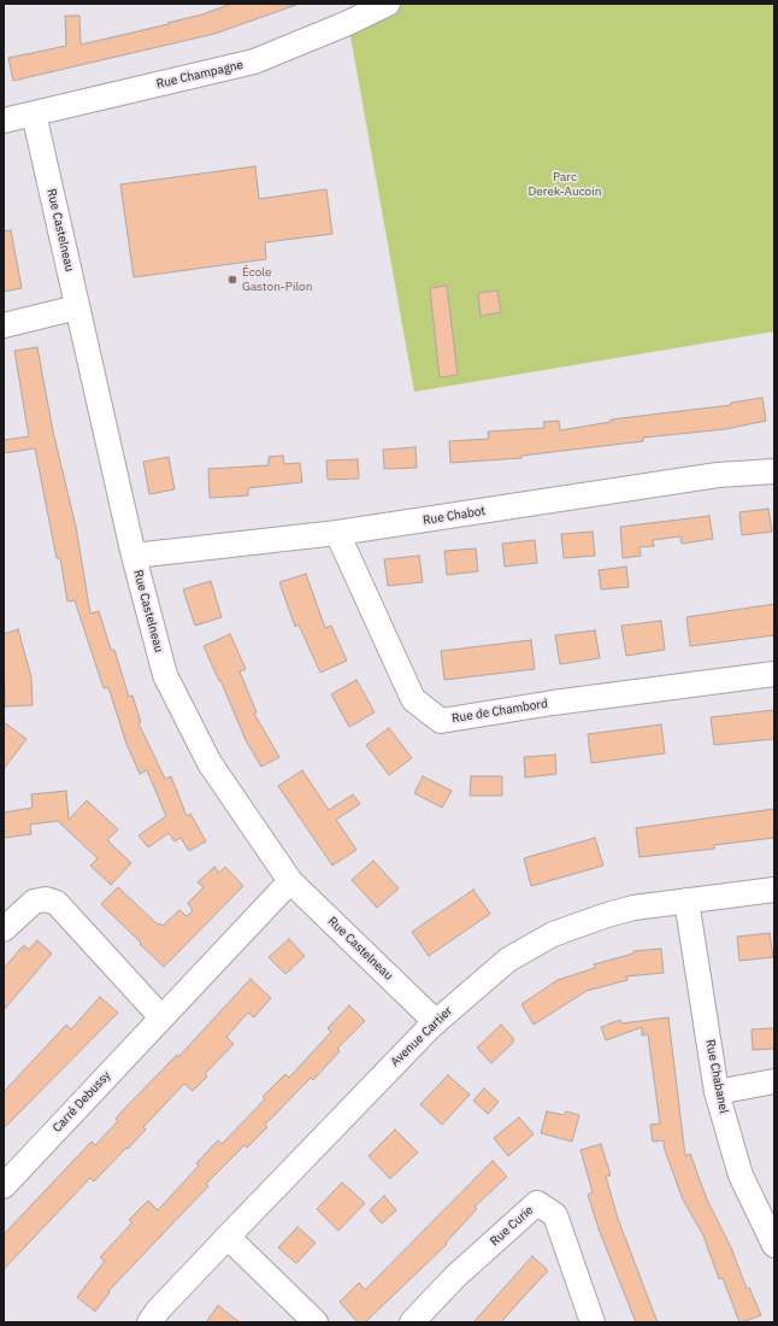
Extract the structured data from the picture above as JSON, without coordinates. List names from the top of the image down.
{
  "streets": {
    "street": [
      "Rue Champagne",
      "Rue Castelneau",
      "Rue Chabot",
      "Rue de Chambord",
      "Avenue Cartier",
      "Rue Chabanel",
      "Carré Debussy",
      "Rue Curie"
    ]
  },
  "crossings": [
    ["Rue Champagne", "Rue Castelneau"],
    ["Rue Castelneau", "Rue Chabot"],
    ["Rue Castelneau", "Avenue Cartier"],
    ["Rue Castelneau", "Carré Debussy"],
    ["Rue Chabot", "Rue de Chambord"],
    ["Avenue Cartier", "Rue Chabanel"]
  ],
  "parks": ["Parc Derek-Aucoin"],
  "places": ["École Gaston-Pilon"]
}
